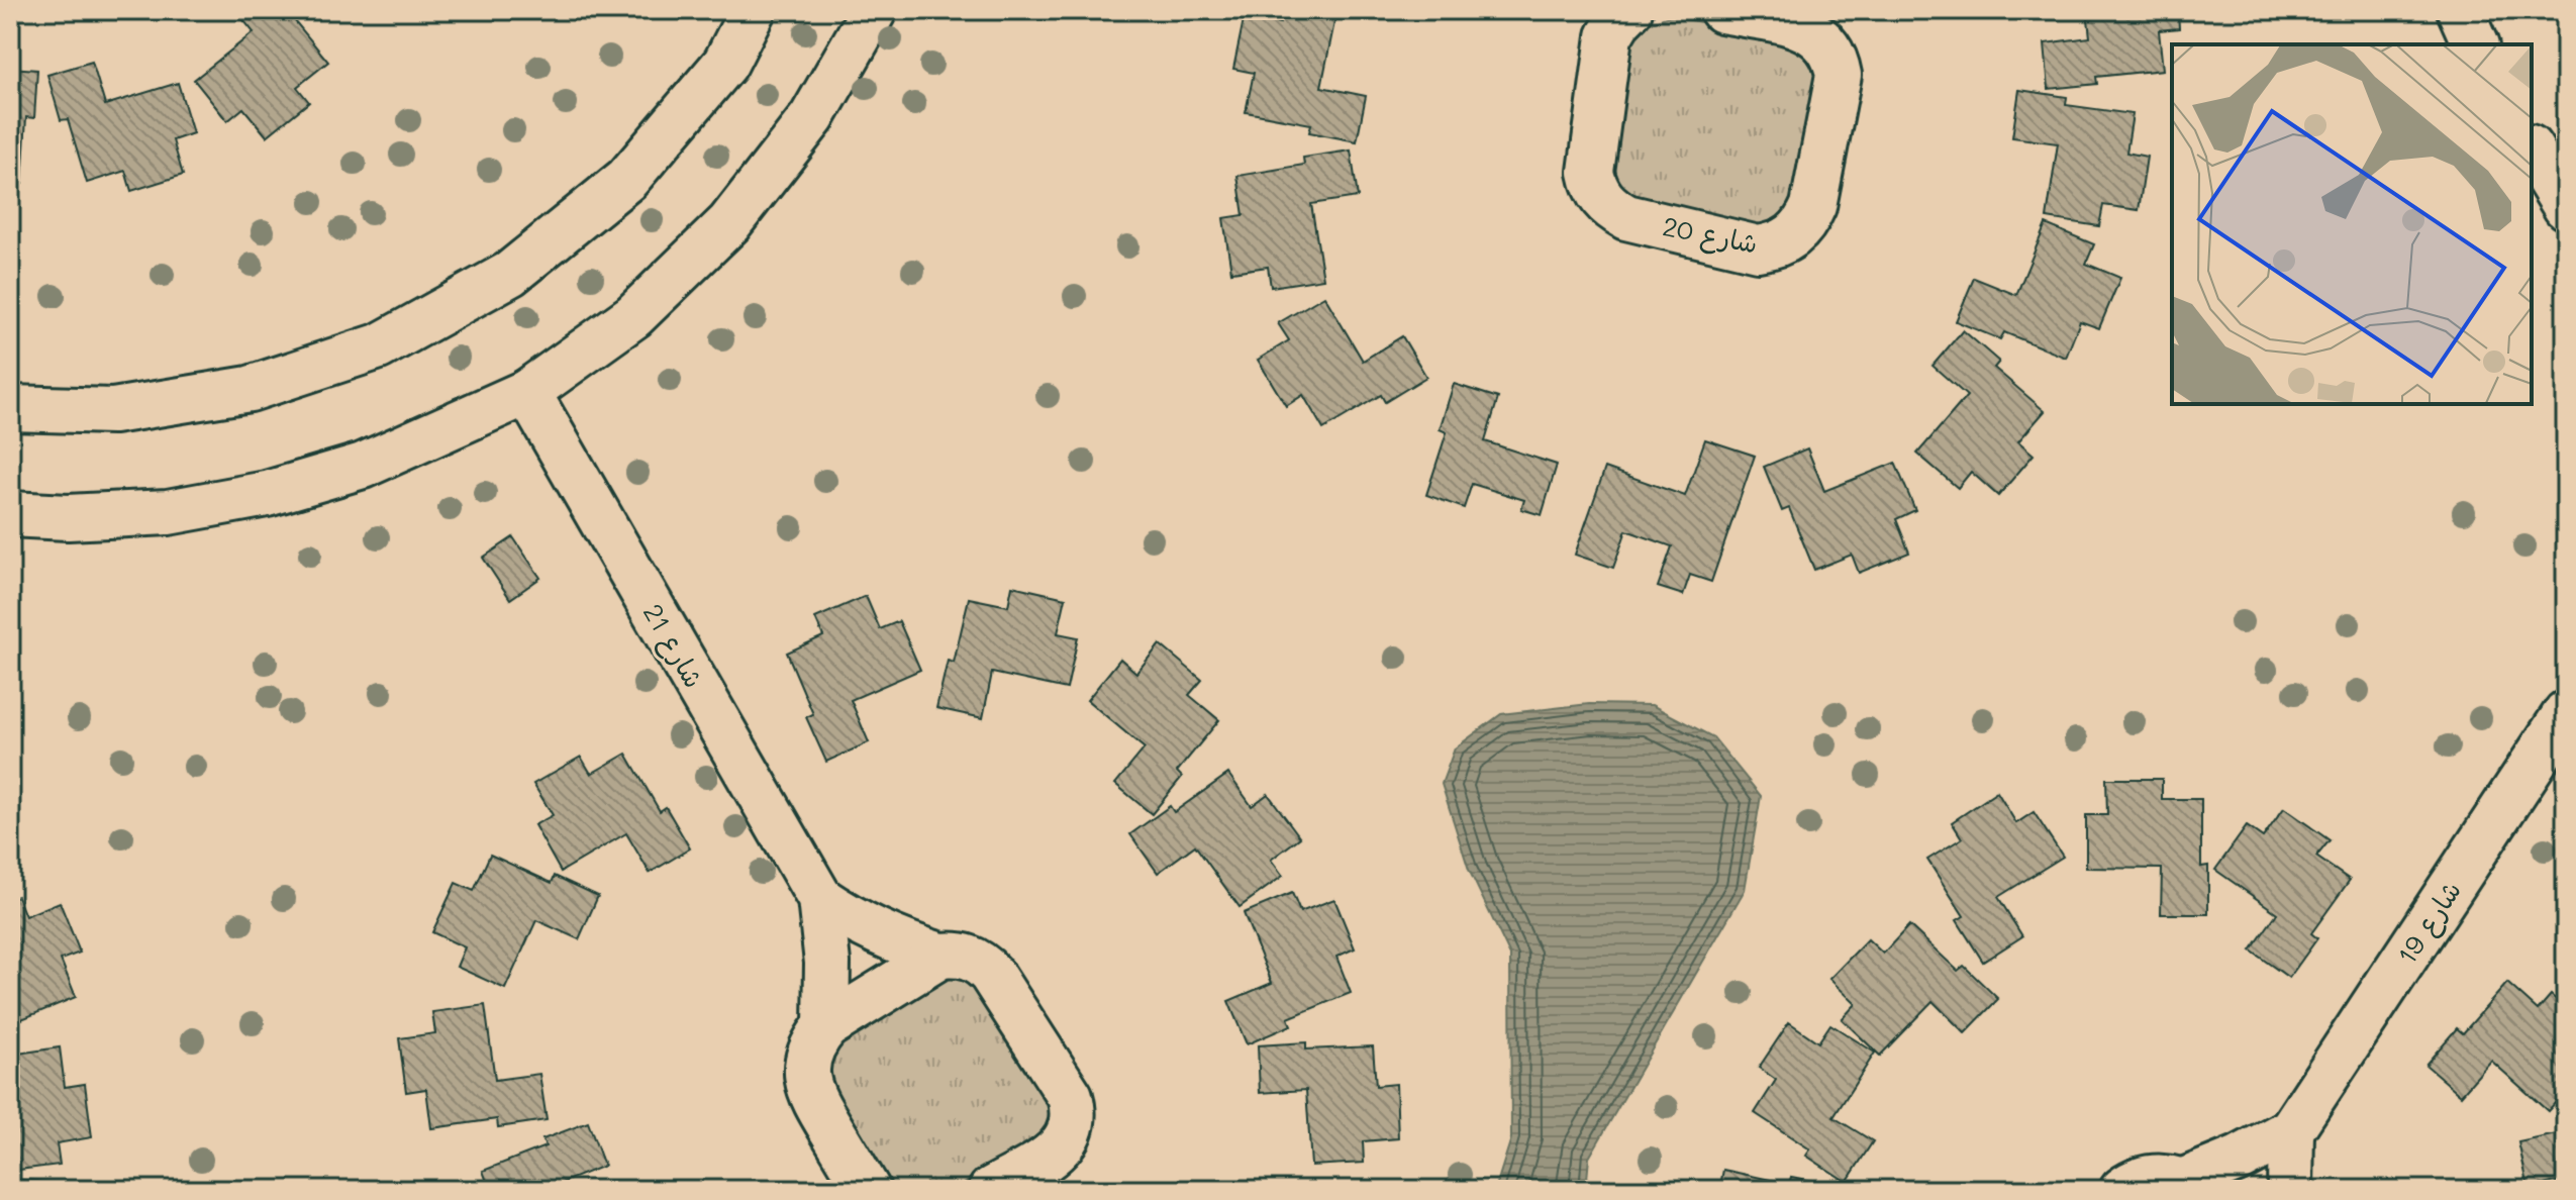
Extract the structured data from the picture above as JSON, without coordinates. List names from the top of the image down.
{
  "streets": {
    "street": ["شارع 20", "شارع 21", "شارع 19"]
  }
}
